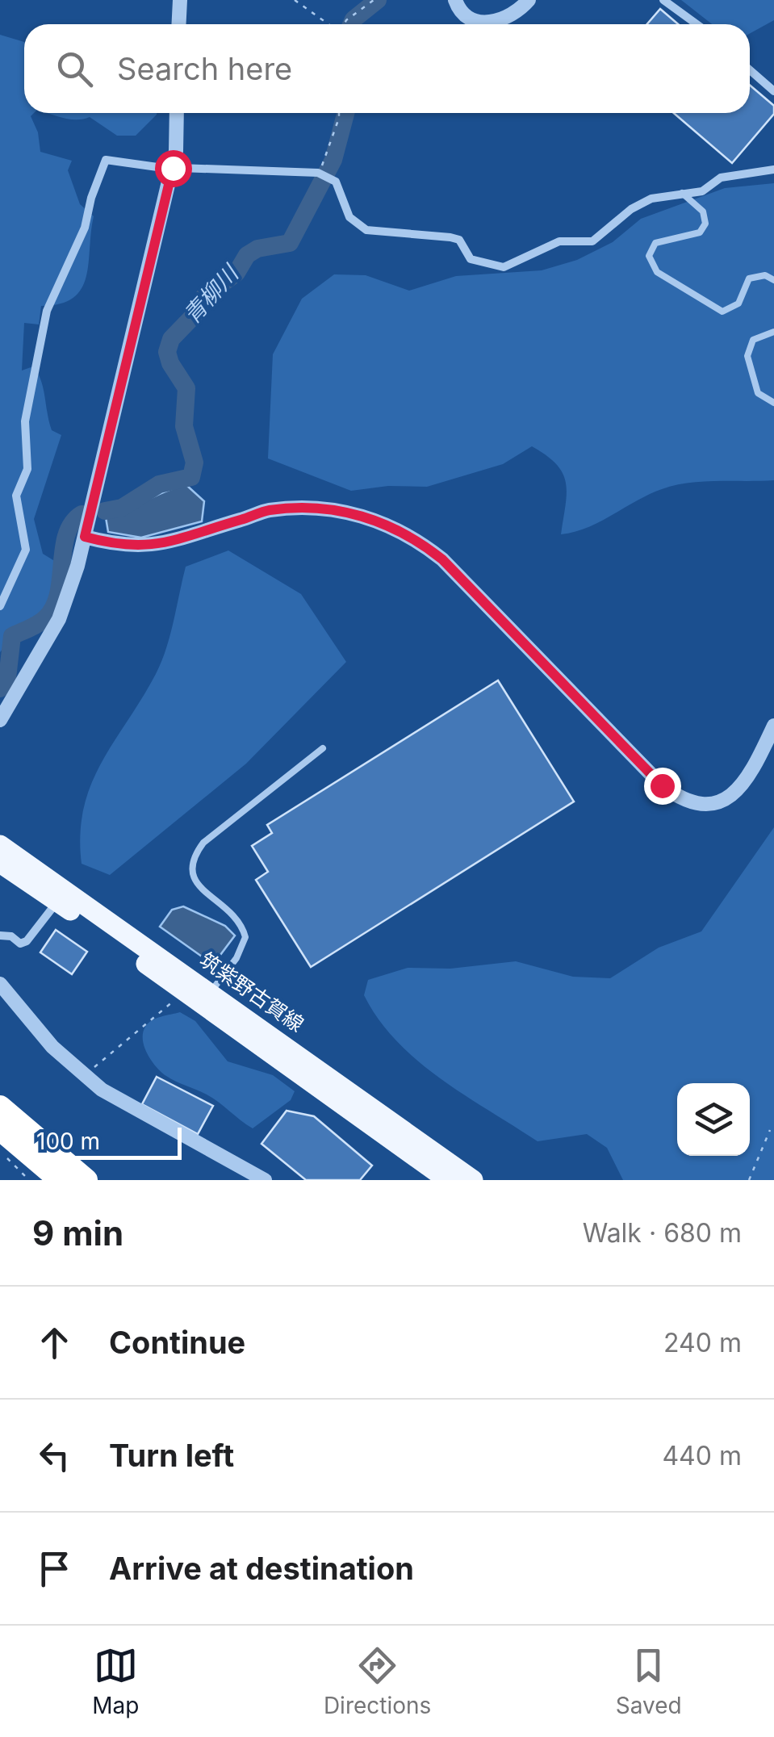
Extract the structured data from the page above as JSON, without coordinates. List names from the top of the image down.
{
  "streets": {
    "main road": ["筑紫野古賀線"]
  },
  "water": ["青柳川"],
  "scale_bar": "100 m",
  "page": {
    "search": "Search here",
    "scale": "100 m",
    "heading": ["9 min", "Walk · 680 m"],
    "list": [
      ["Continue", "240 m"],
      ["Turn left", "440 m"],
      "Arrive at destination"
    ],
    "nav": ["Map", "Directions", "Saved"]
  }
}
